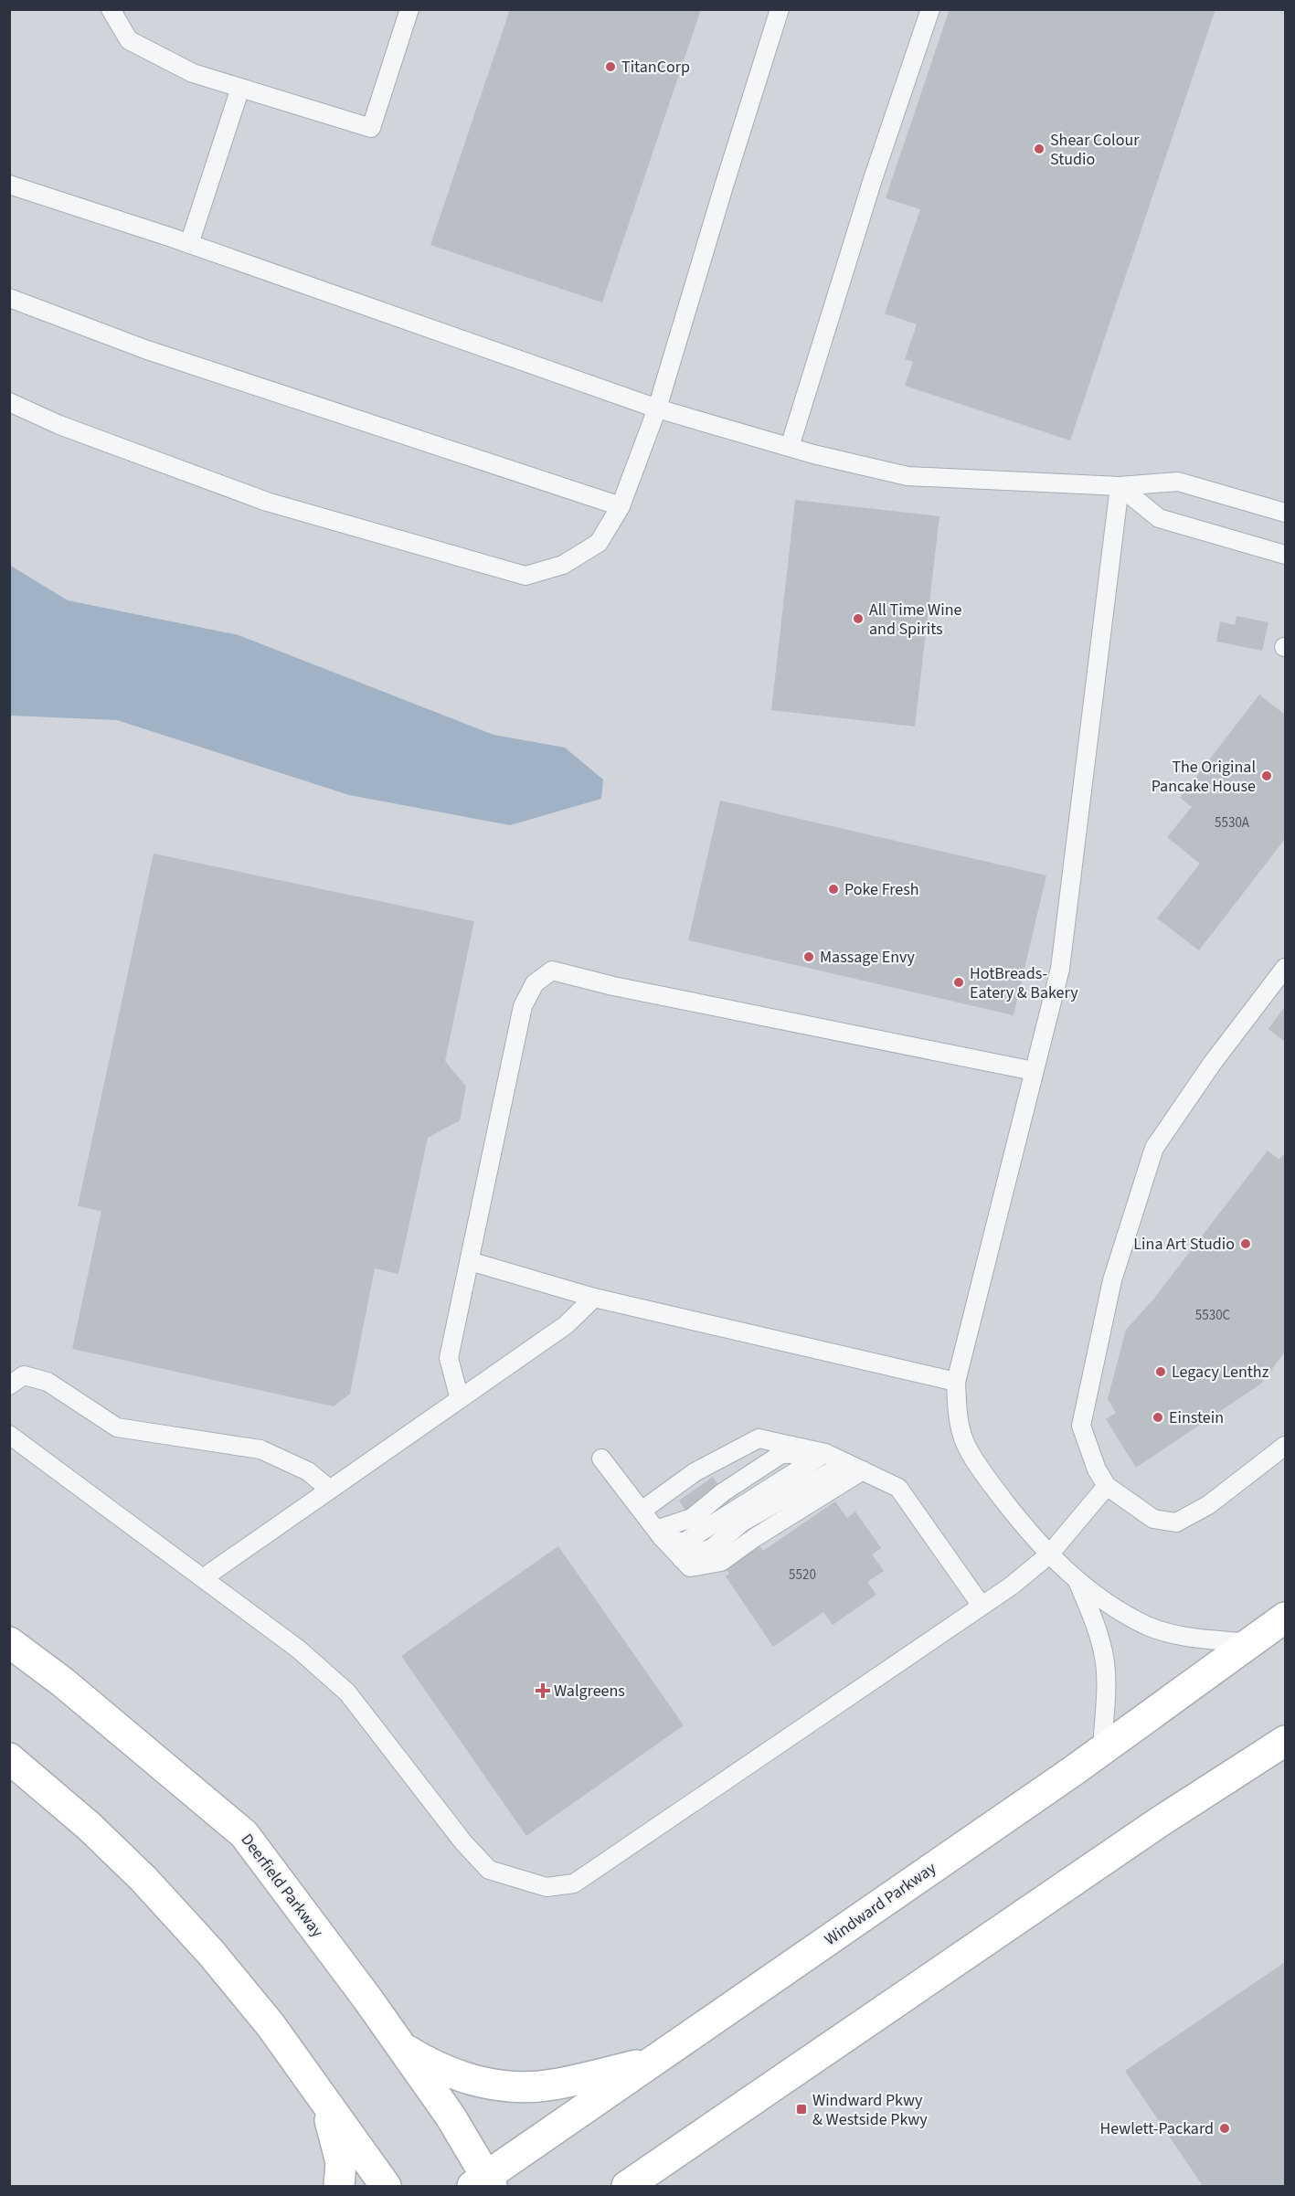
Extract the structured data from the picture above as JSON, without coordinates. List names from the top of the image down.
{
  "streets": {
    "main road": ["Deerfield Parkway", "Windward Parkway"]
  },
  "crossings": [
    ["Deerfield Parkway", "Windward Parkway"]
  ],
  "places": {
    "other": [
      "TitanCorp",
      "Shear Colour Studio",
      "All Time Wine and Spirits",
      "The Original Pancake House",
      "Poke Fresh",
      "Massage Envy",
      "HotBreads- Eatery & Bakery",
      "Lina Art Studio",
      "Legacy Lenthz",
      "Einstein",
      "Hewlett-Packard"
    ],
    "health": ["Walgreens"],
    "transit": ["Windward Pkwy & Westside Pkwy"]
  },
  "house_numbers": ["5530A", "5530C", "5520"]
}
